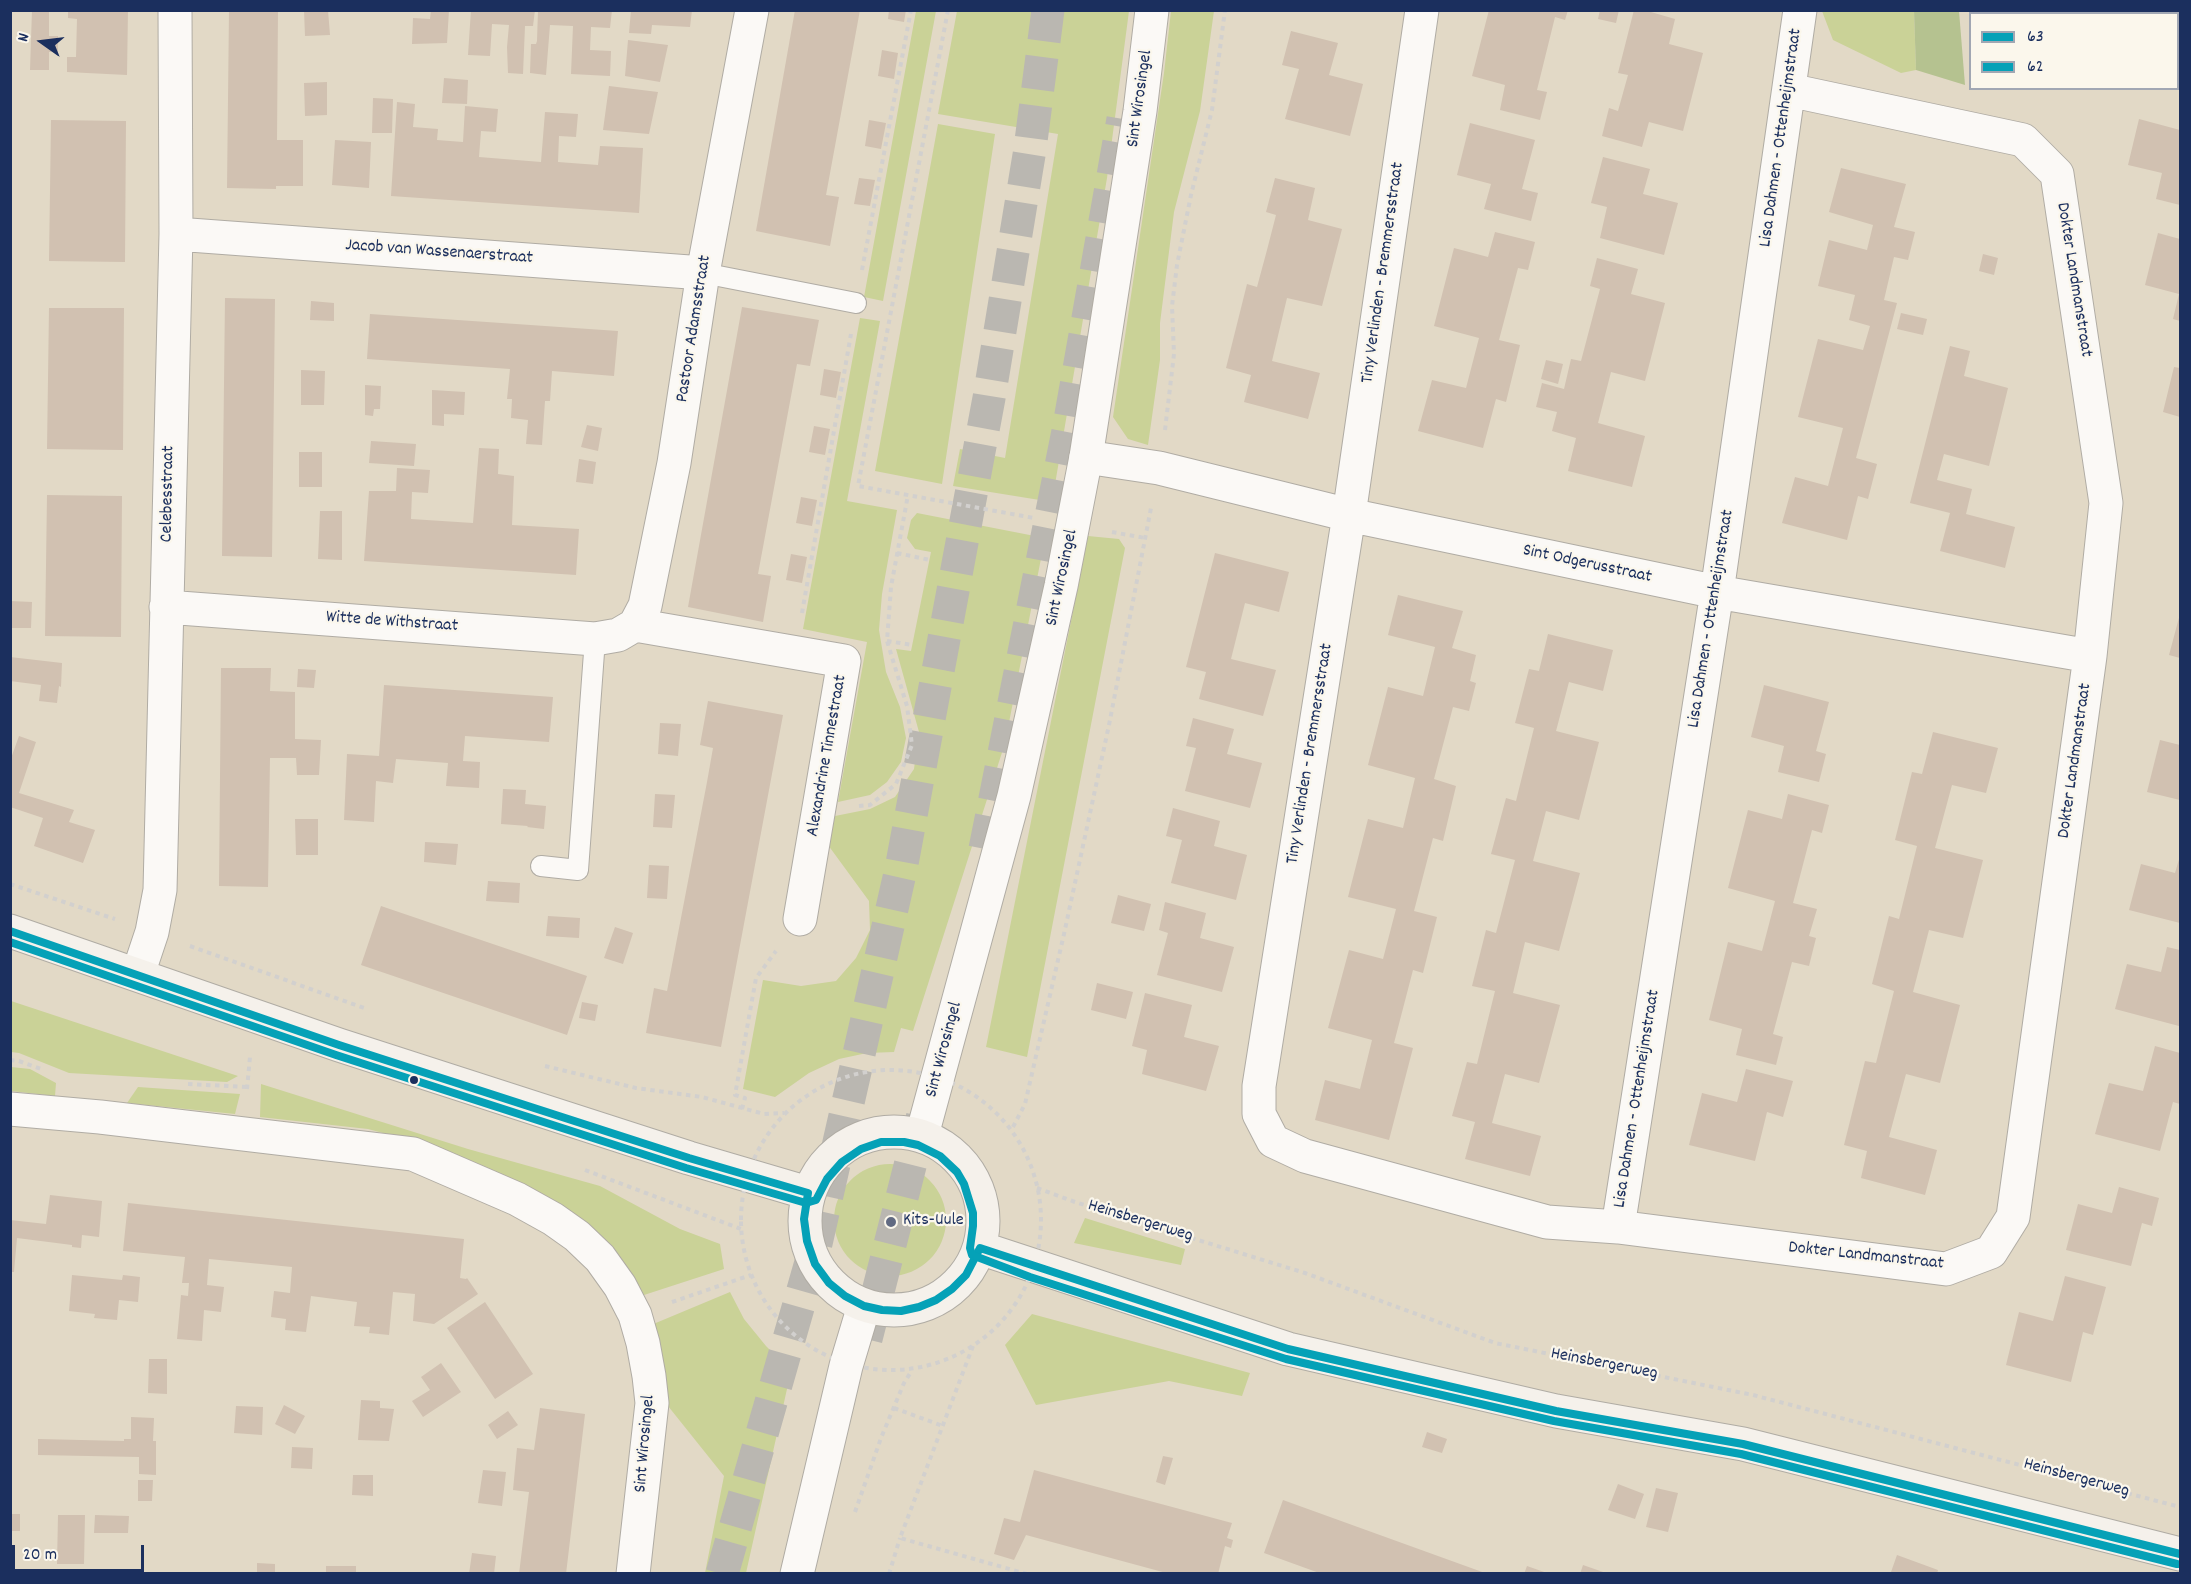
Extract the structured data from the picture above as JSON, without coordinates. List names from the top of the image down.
{
  "streets": {
    "street": [
      "Sint Wirosingel",
      "Lisa Dahmen - Ottenheijmstraat",
      "Jacob van Wassenaerstraat",
      "Tiny Verlinden - Bremmersstraat",
      "Dokter Landmanstraat",
      "Pastoor Adamsstraat",
      "Celebesstraat",
      "Sint Odgerusstraat",
      "Witte de Withstraat",
      "Alexandrine Tinnestraat"
    ],
    "path": ["Heinsbergerweg"]
  },
  "crossings": [
    ["Sint Wirosingel", "Sint Odgerusstraat"],
    ["Lisa Dahmen - Ottenheijmstraat", "Tiny Verlinden - Bremmersstraat"],
    ["Lisa Dahmen - Ottenheijmstraat", "Dokter Landmanstraat"],
    ["Lisa Dahmen - Ottenheijmstraat", "Sint Odgerusstraat"],
    ["Jacob van Wassenaerstraat", "Pastoor Adamsstraat"],
    ["Jacob van Wassenaerstraat", "Celebesstraat"],
    ["Tiny Verlinden - Bremmersstraat", "Dokter Landmanstraat"],
    ["Tiny Verlinden - Bremmersstraat", "Sint Odgerusstraat"],
    ["Dokter Landmanstraat", "Sint Odgerusstraat"],
    ["Pastoor Adamsstraat", "Witte de Withstraat"],
    ["Pastoor Adamsstraat", "Alexandrine Tinnestraat"],
    ["Celebesstraat", "Witte de Withstraat"],
    ["Witte de Withstraat", "Alexandrine Tinnestraat"]
  ],
  "places": ["Kits-Uule"],
  "lines": ["transit line 63", "transit line 62"],
  "legend": ["63", "62"],
  "scale_bar": "20 m",
  "north": "left"
}
